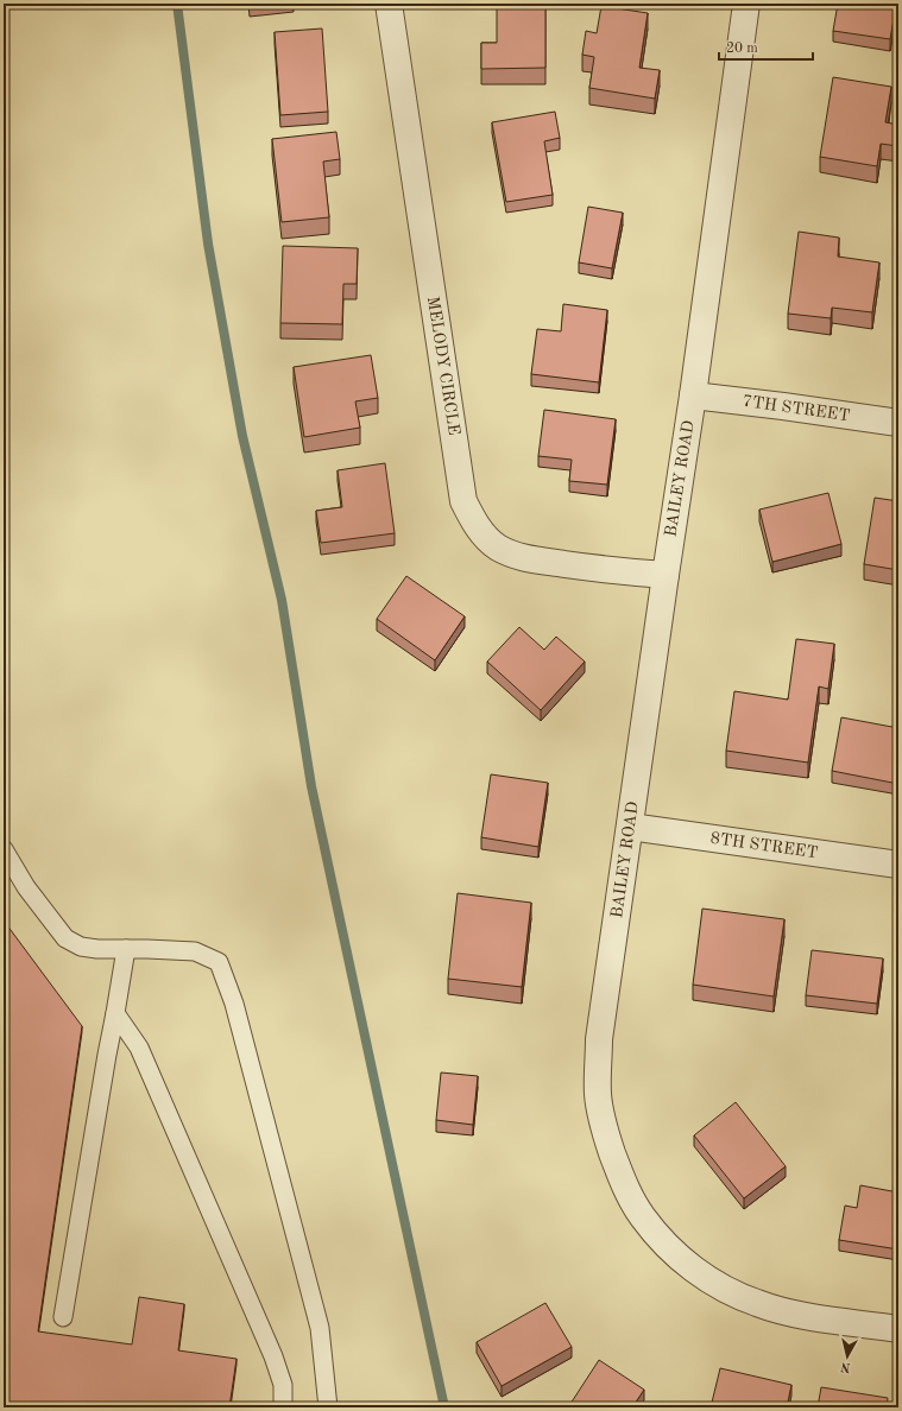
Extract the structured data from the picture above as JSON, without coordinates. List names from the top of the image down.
{
  "streets": {
    "street": [
      "MELODY CIRCLE",
      "7TH STREET",
      "BAILEY ROAD",
      "8TH STREET"
    ]
  },
  "crossings": [
    ["MELODY CIRCLE", "BAILEY ROAD"],
    ["7TH STREET", "BAILEY ROAD"],
    ["BAILEY ROAD", "8TH STREET"]
  ],
  "scale_bar": "20 m",
  "north": "bottom"
}
